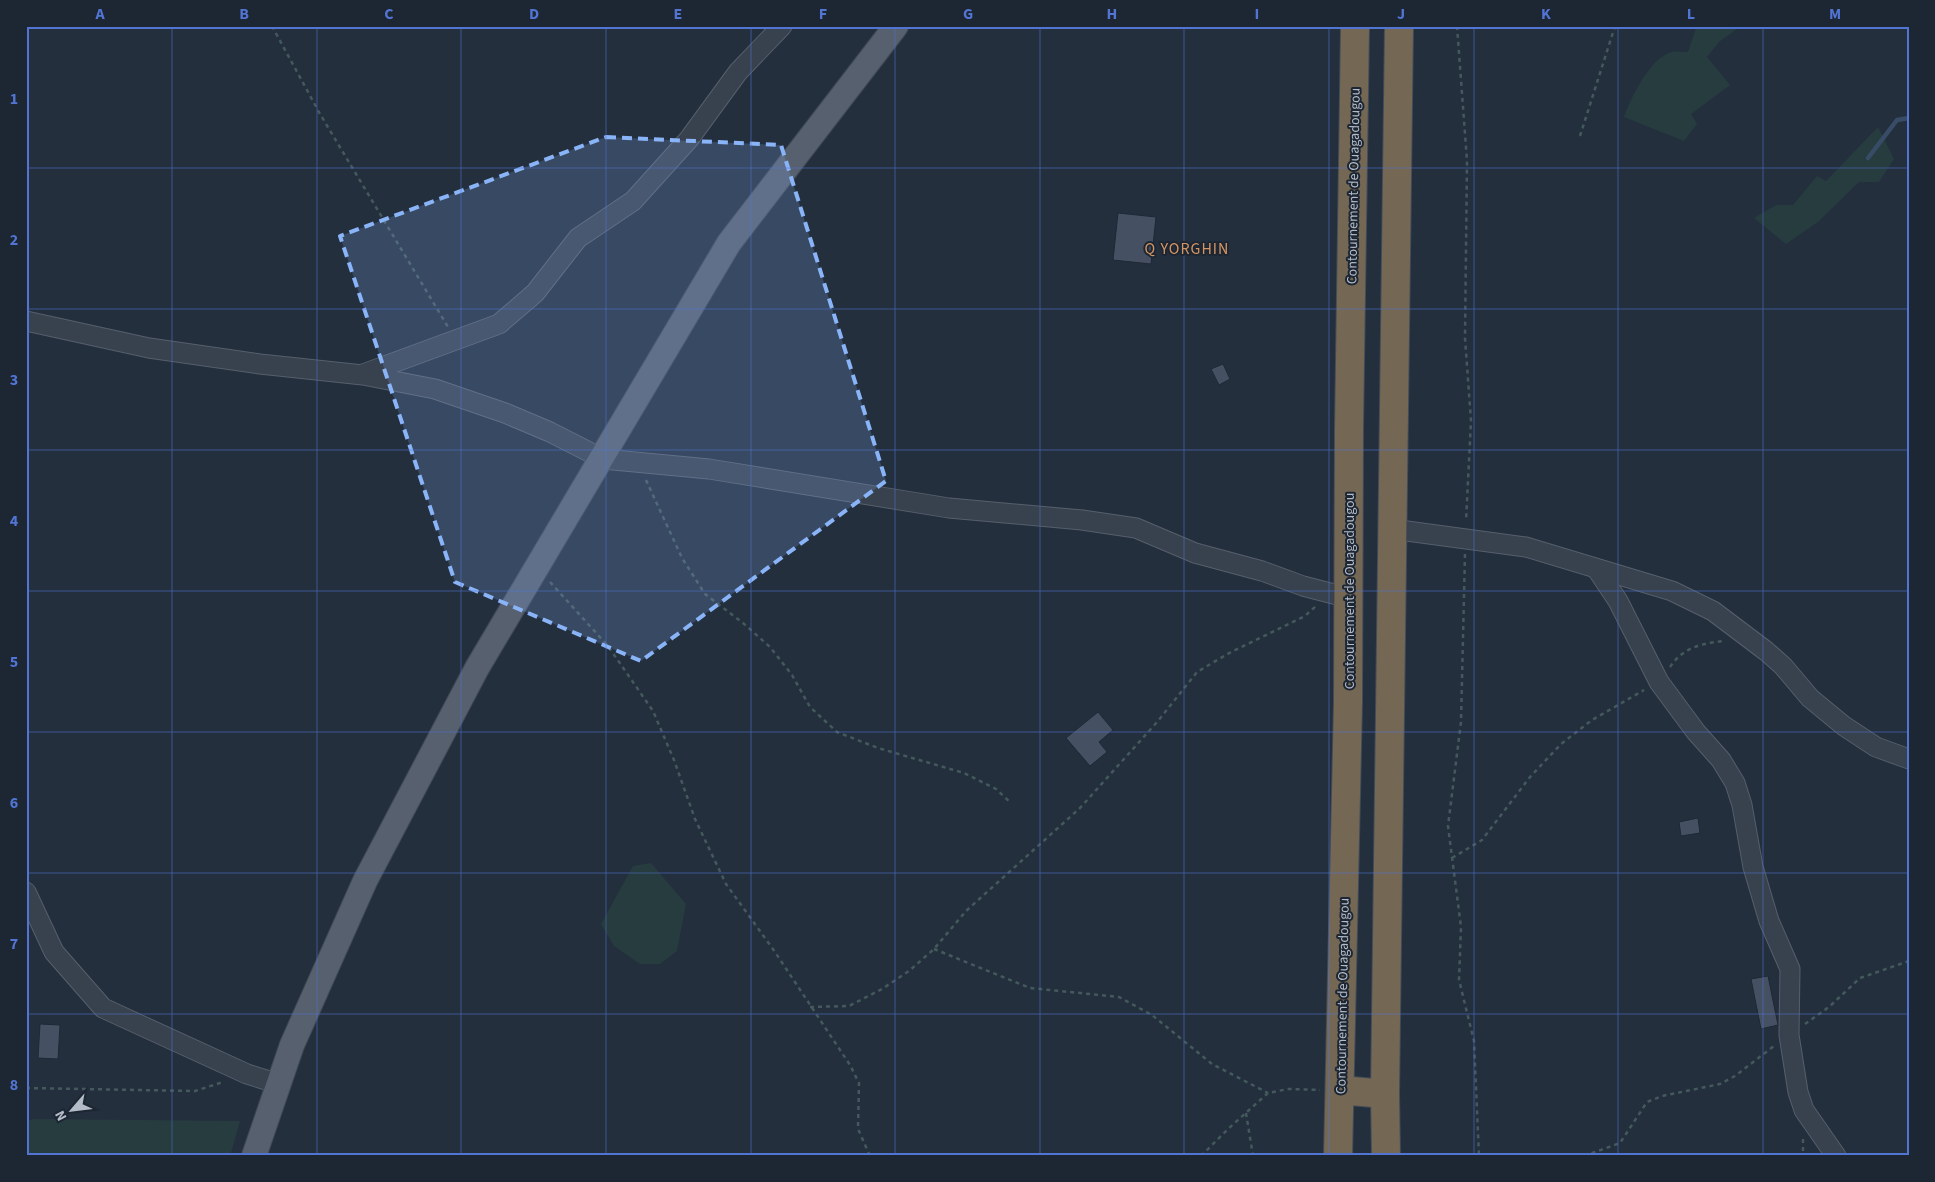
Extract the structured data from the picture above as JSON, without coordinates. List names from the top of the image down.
{
  "streets": {
    "highway": ["Contournement de Ouagadougou"]
  },
  "districts": ["Q YORGHIN"],
  "north": "bottom left",
  "grid": {
    "columns": [
      "A",
      "B",
      "C",
      "D",
      "E",
      "F",
      "G",
      "H",
      "I",
      "J",
      "K",
      "L",
      "M"
    ],
    "rows": [
      "1",
      "2",
      "3",
      "4",
      "5",
      "6",
      "7",
      "8"
    ]
  }
}
